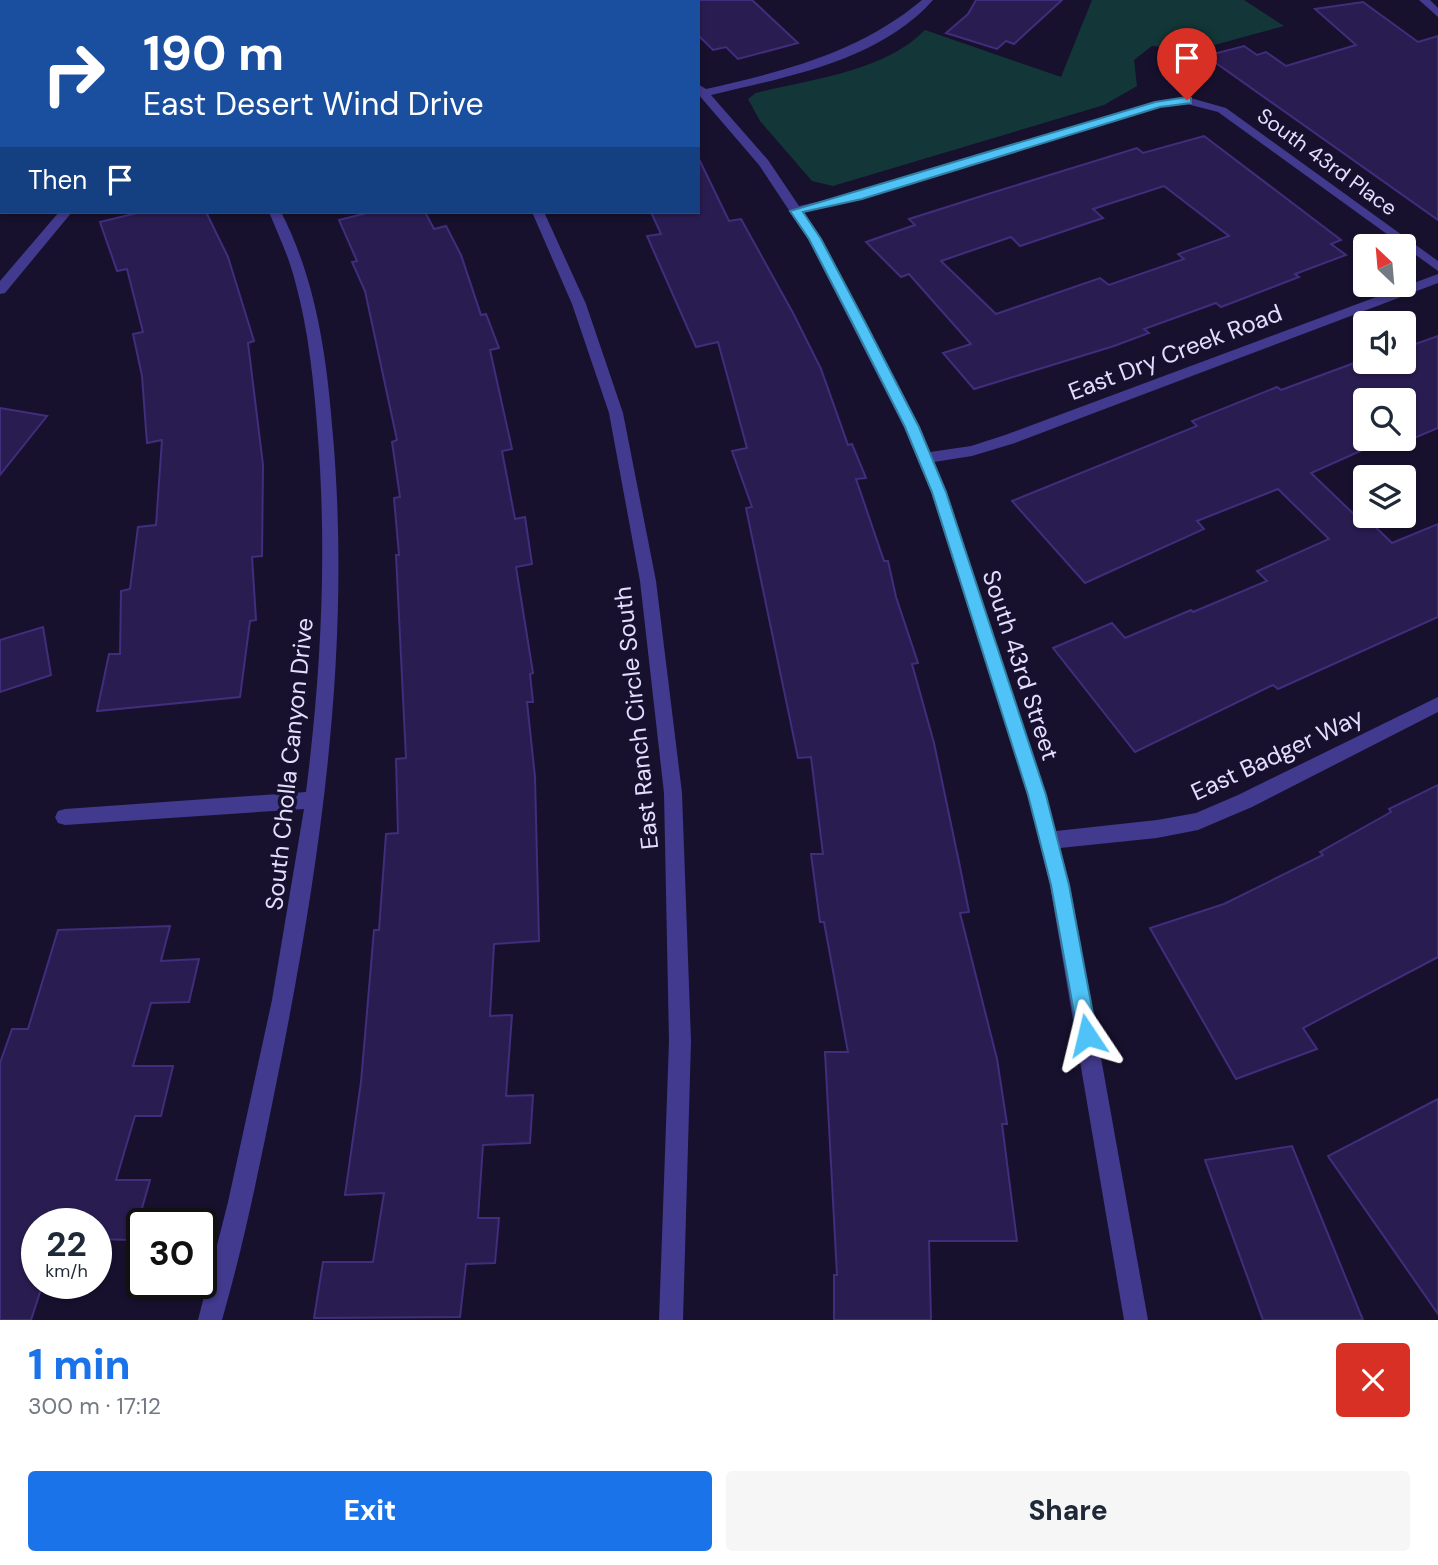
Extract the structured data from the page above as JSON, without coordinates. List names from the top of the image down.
{
  "streets": {
    "street": [
      "South 43rd Place",
      "East Dry Creek Road",
      "South 43rd Street",
      "East Ranch Circle South",
      "East Badger Way",
      "South Cholla Canyon Drive"
    ]
  },
  "crossings": [
    ["South 43rd Place", "South 43rd Street"],
    ["East Dry Creek Road", "South 43rd Street"],
    ["South 43rd Street", "East Badger Way"]
  ],
  "north": "top left",
  "page": {
    "turn": ["190 m", "East Desert Wind Drive"],
    "then": "Then",
    "speed": "22 km/h",
    "limit": "30",
    "heading": ["1 min", "300 m · 17:12"],
    "buttons": ["Exit", "Share"]
  }
}
